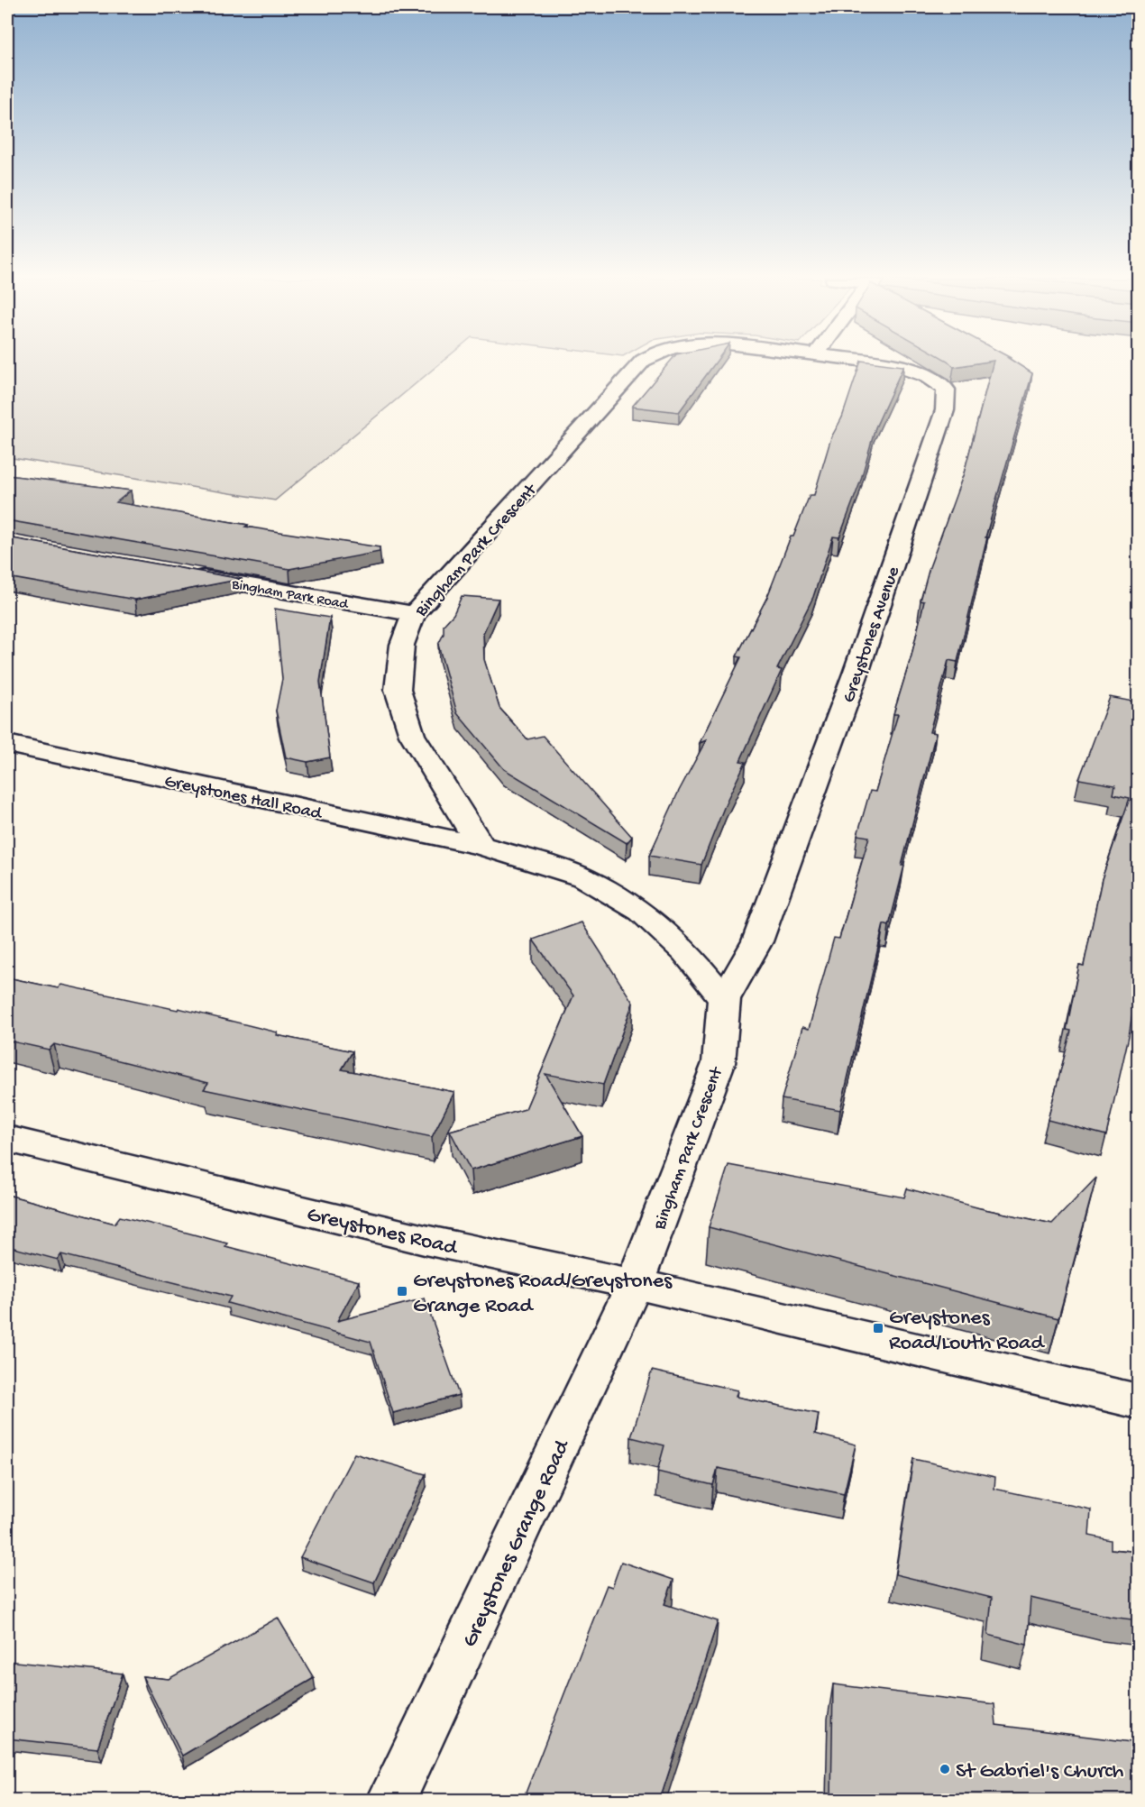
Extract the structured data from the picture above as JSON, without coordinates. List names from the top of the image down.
{
  "streets": {
    "street": [
      "Bingham Park Crescent",
      "Bingham Park Road",
      "Greystones Avenue",
      "Greystones Hall Road",
      "Greystones Road",
      "Greystones Grange Road"
    ]
  },
  "crossings": [
    ["Bingham Park Crescent", "Bingham Park Road"],
    ["Bingham Park Crescent", "Greystones Avenue"],
    ["Bingham Park Crescent", "Greystones Hall Road"],
    ["Bingham Park Crescent", "Greystones Road"],
    ["Bingham Park Crescent", "Greystones Grange Road"],
    ["Greystones Road", "Greystones Grange Road"]
  ],
  "places": {
    "transit": ["Greystones Road/Greystones Grange Road", "Greystones Road/Louth Road"],
    "other": ["St Gabriel's Church"]
  }
}
